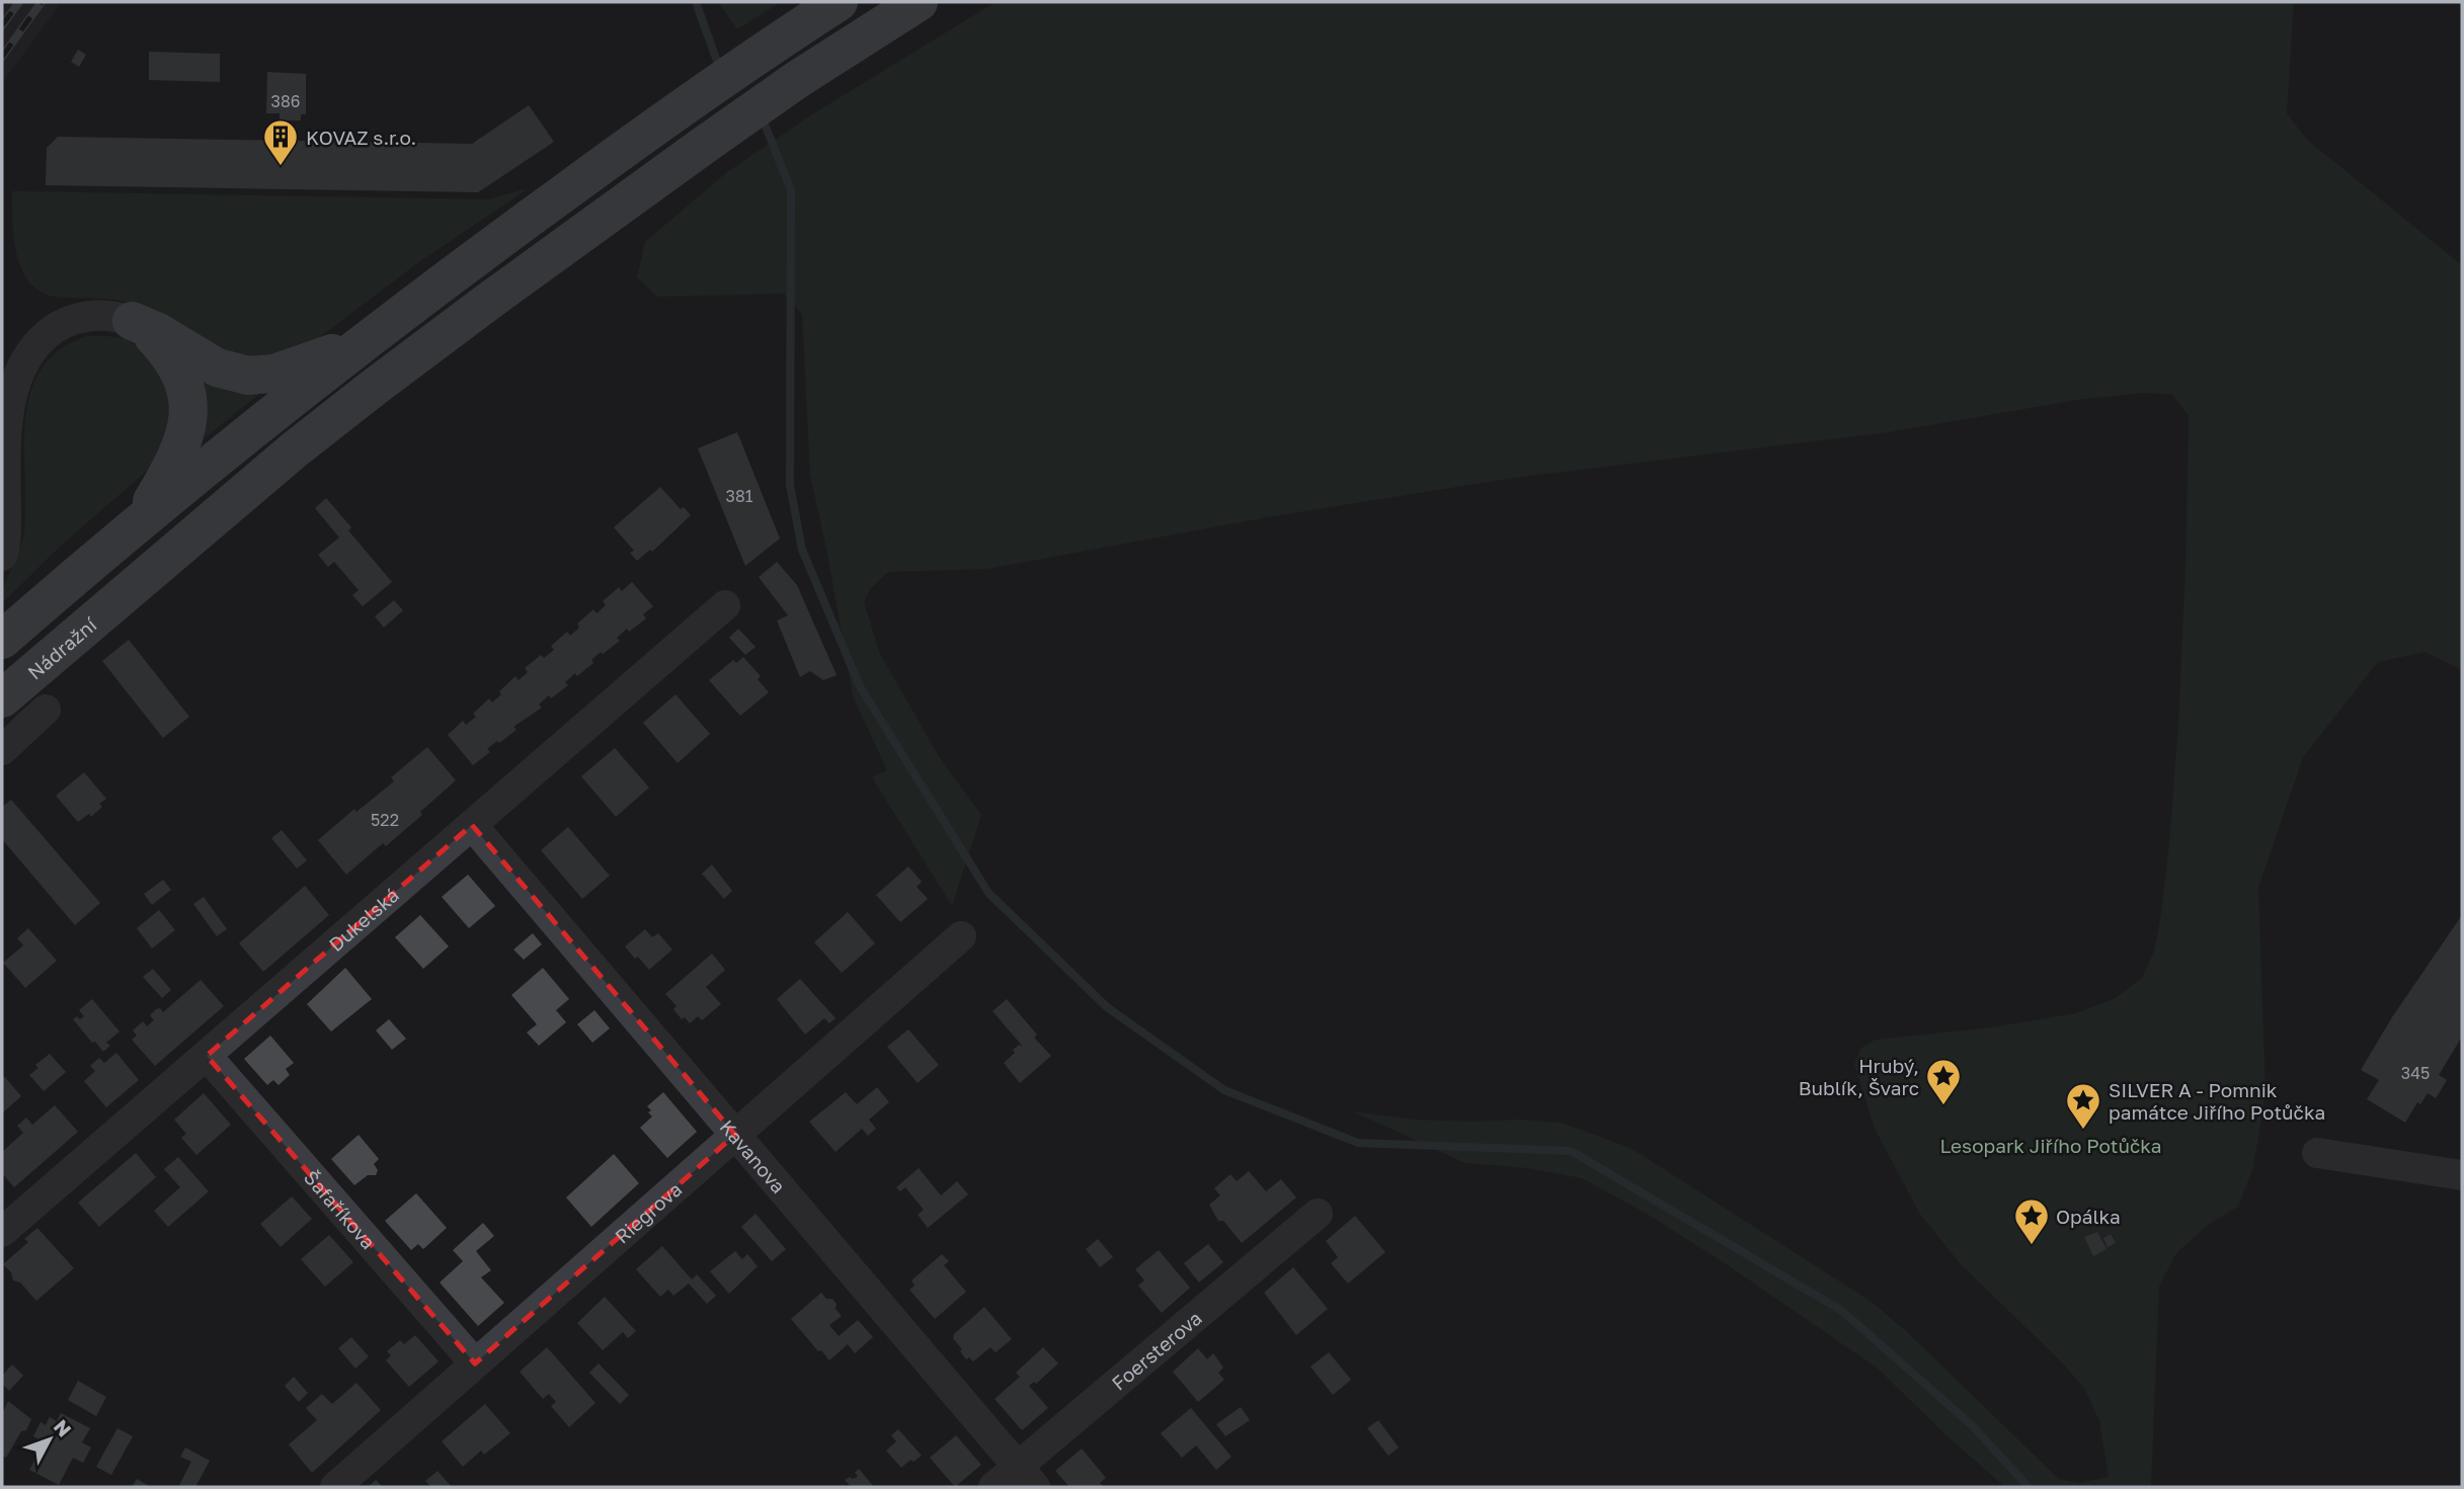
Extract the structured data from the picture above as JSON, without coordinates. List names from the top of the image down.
{
  "streets": {
    "main road": ["Nádražní"],
    "street": [
      "Dukelská",
      "Kavanova",
      "Šafaříkova",
      "Riegrova",
      "Foersterova"
    ]
  },
  "crossings": [
    ["Dukelská", "Kavanova"],
    ["Dukelská", "Šafaříkova"],
    ["Kavanova", "Riegrova"],
    ["Kavanova", "Foersterova"],
    ["Šafaříkova", "Riegrova"]
  ],
  "parks": ["Lesopark Jiřího Potůčka"],
  "places": {
    "building": ["KOVAZ s.r.o."],
    "place": ["Hrubý, Bublík, Švarc", "SILVER A - Pomnik památce Jiřího Potůčka", "Opálka"]
  },
  "house_numbers": [
    "386",
    "381",
    "522",
    "345"
  ],
  "north": "top right"
}
